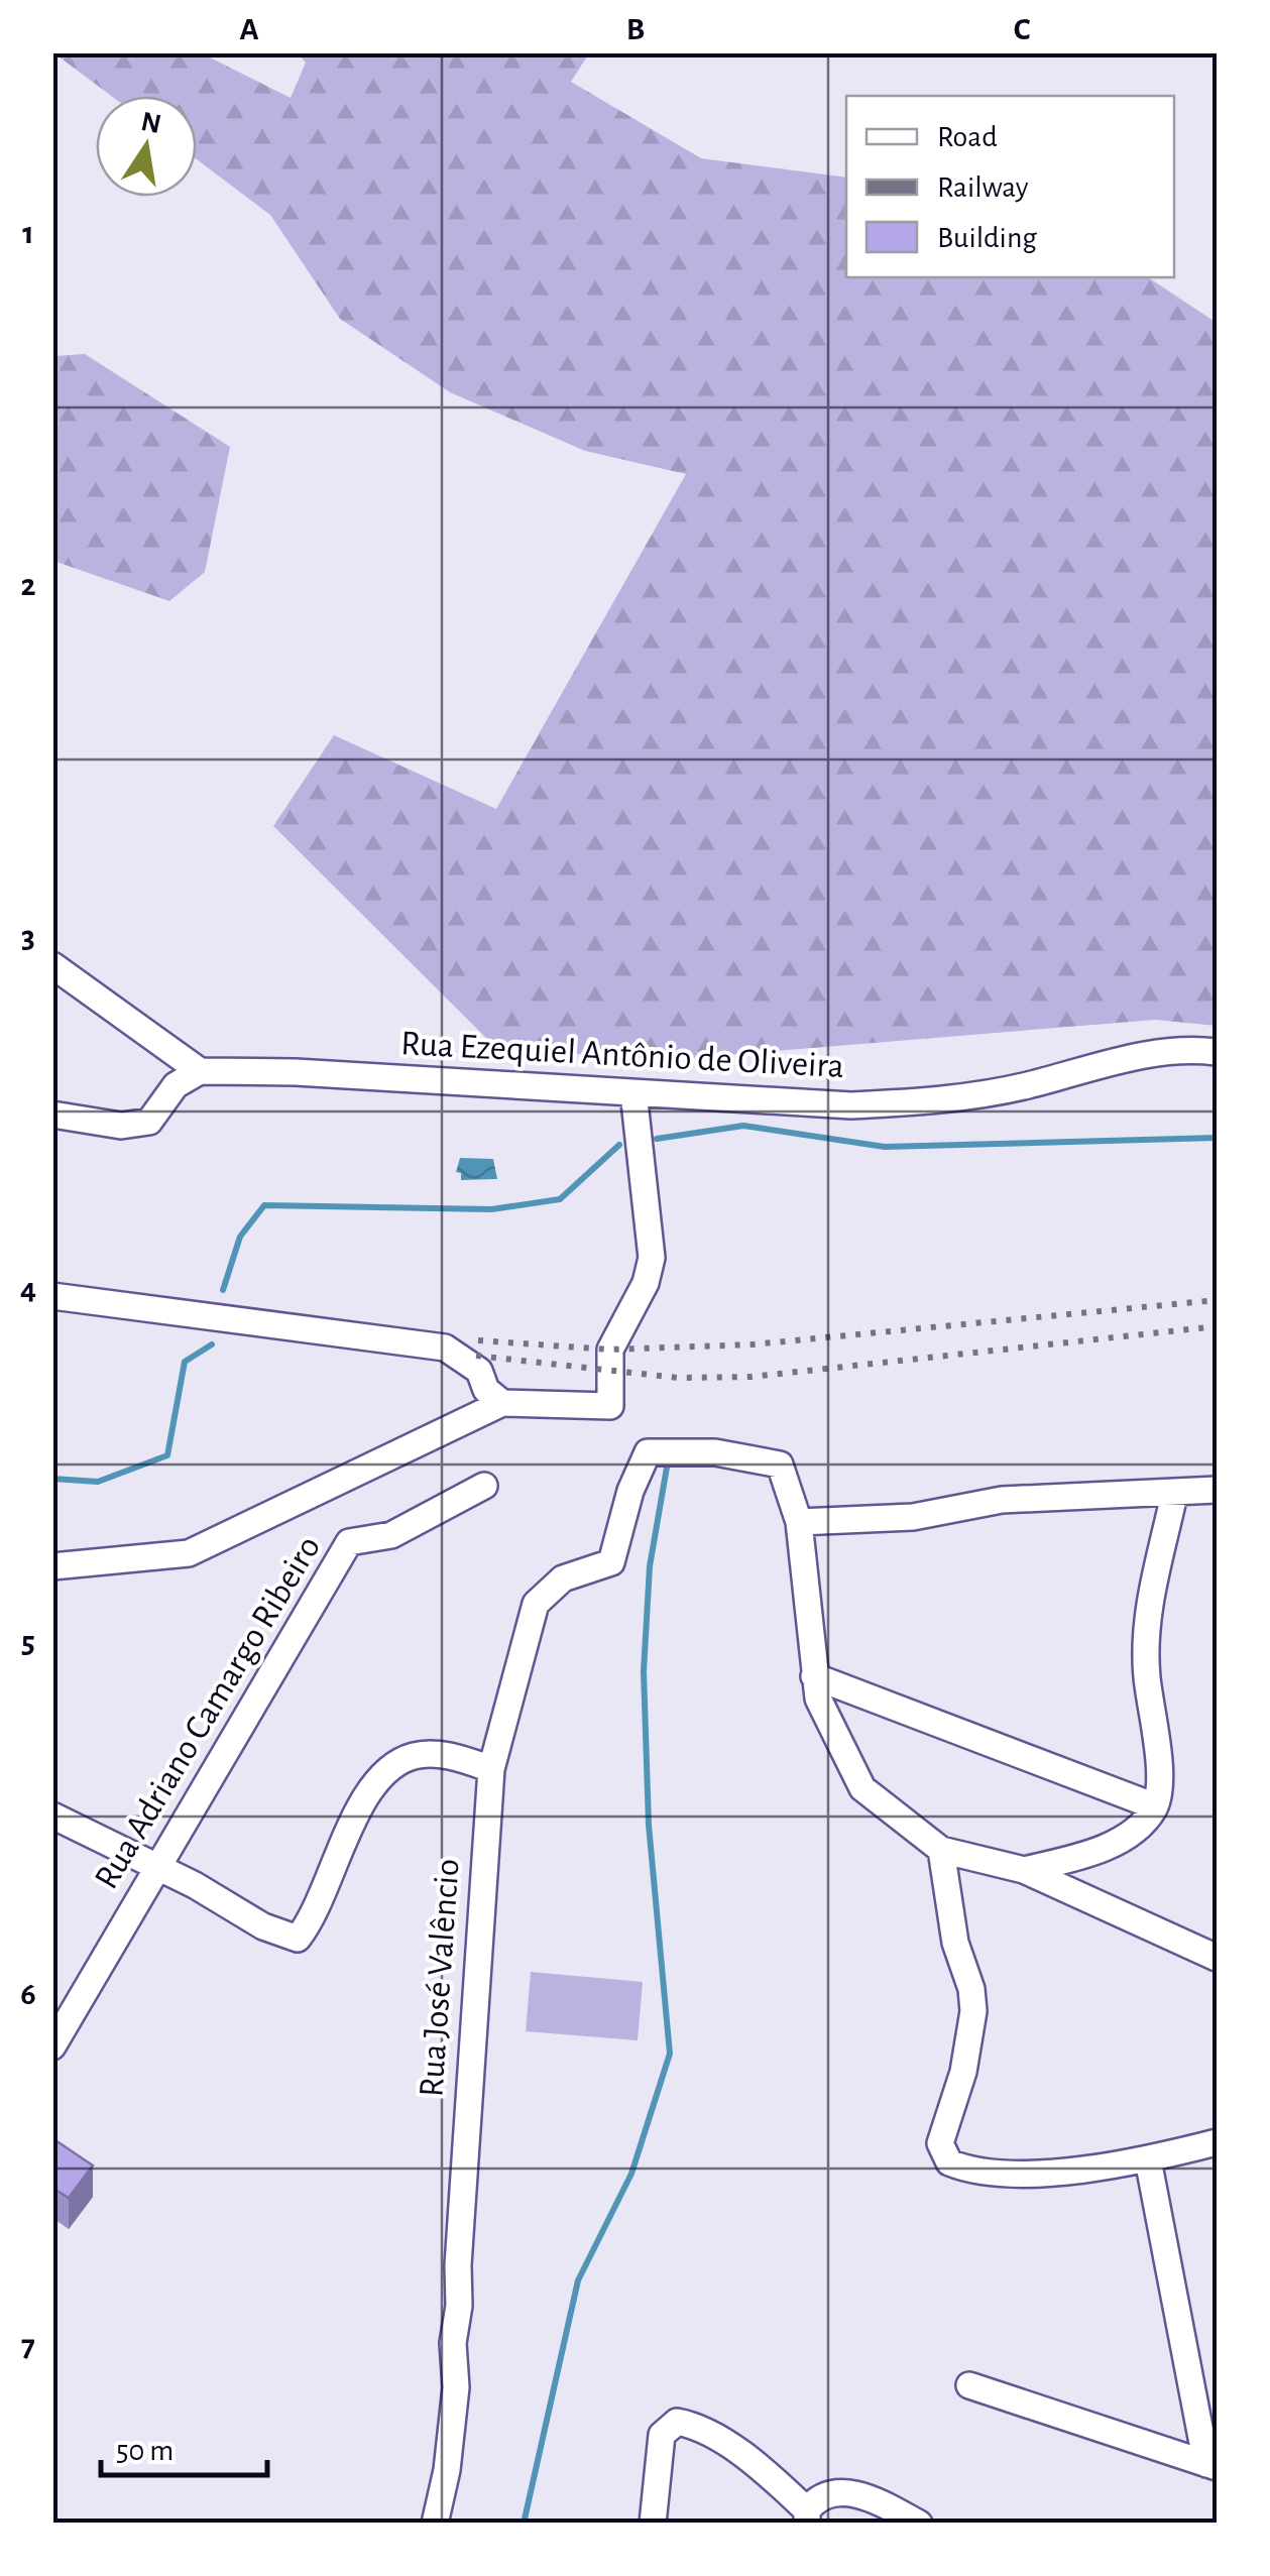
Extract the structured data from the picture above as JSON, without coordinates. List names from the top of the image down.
{
  "streets": {
    "street": ["Rua Ezequiel Antônio de Oliveira", "Rua Adriano Camargo Ribeiro", "Rua José Valêncio"]
  },
  "legend": ["Road", "Railway", "Building"],
  "scale_bar": "50 m",
  "north": "top",
  "grid": {
    "columns": ["A", "B", "C"],
    "rows": [
      "1",
      "2",
      "3",
      "4",
      "5",
      "6",
      "7"
    ]
  }
}
